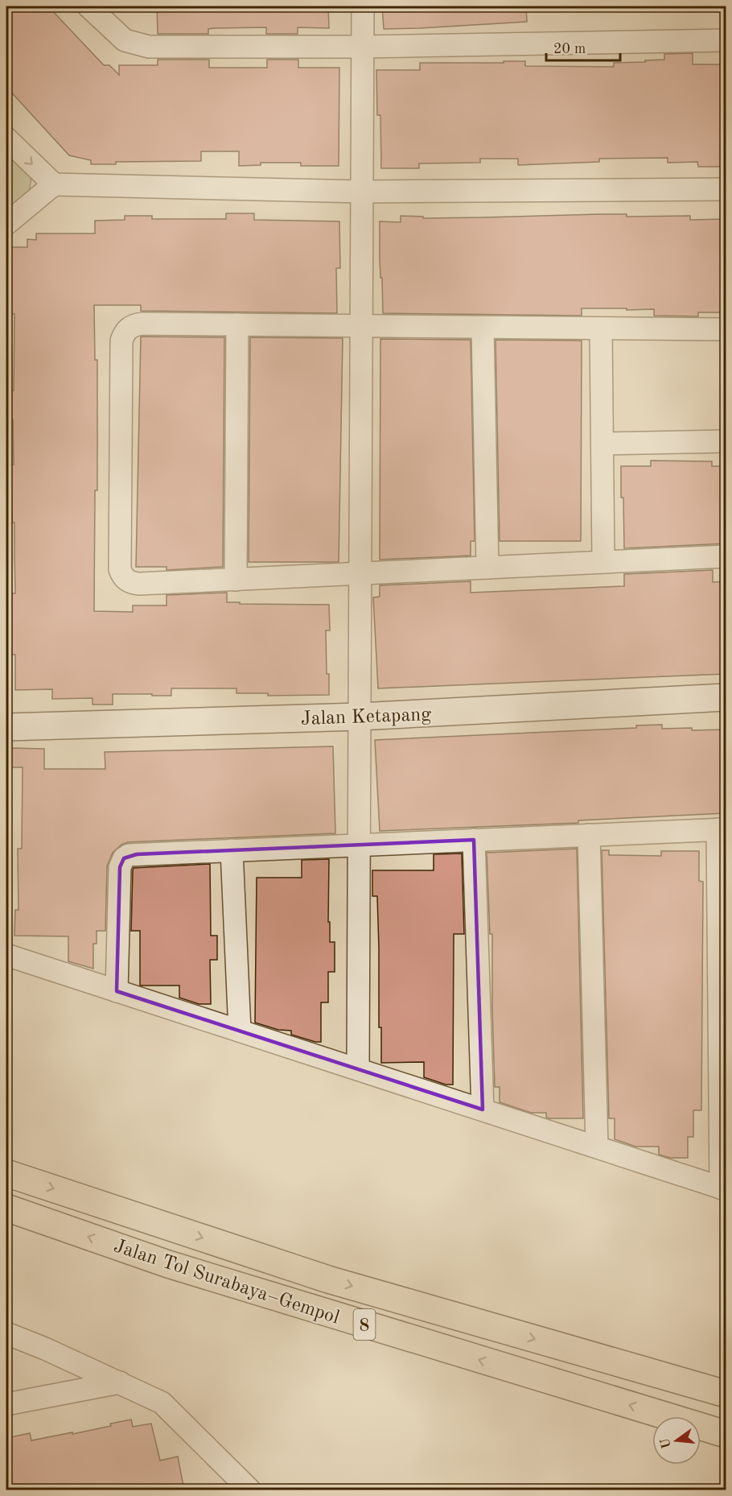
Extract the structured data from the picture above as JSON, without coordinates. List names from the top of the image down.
{
  "streets": {
    "highway": ["Jalan Tol Surabaya–Gempol", "8"],
    "street": ["Jalan Ketapang"]
  },
  "scale_bar": "20 m",
  "north": "left"
}
